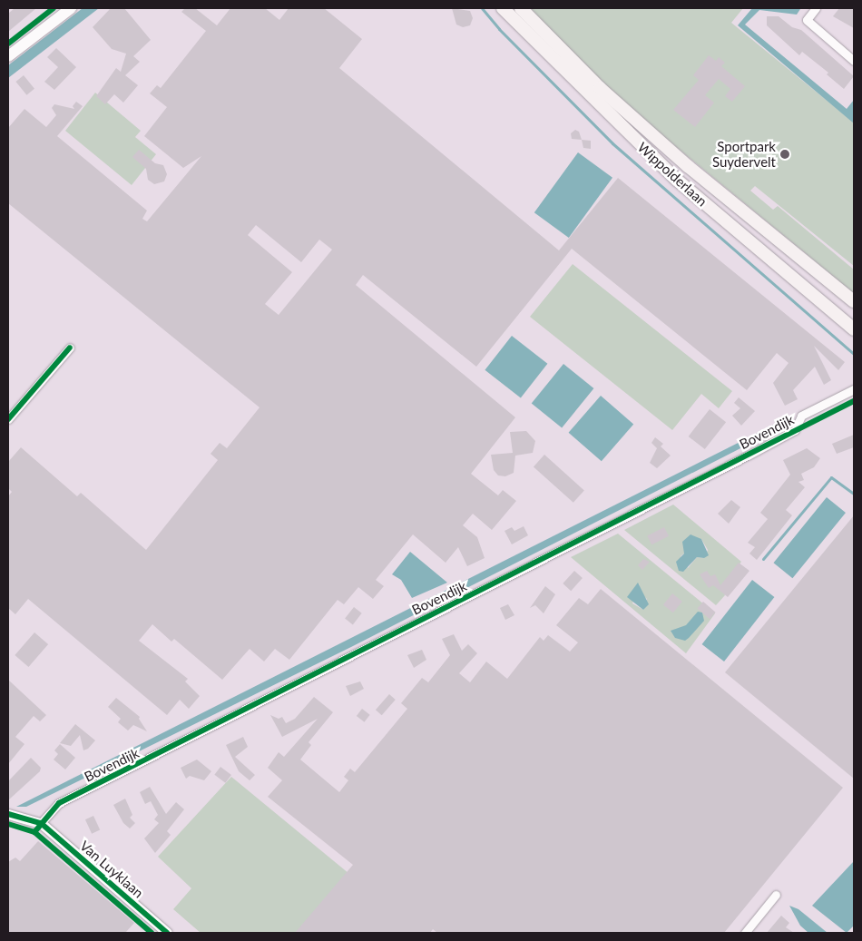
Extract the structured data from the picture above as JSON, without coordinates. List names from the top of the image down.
{
  "streets": {
    "main road": ["Wippolderlaan"],
    "street": ["Bovendijk", "Van Luyklaan"]
  },
  "crossings": [
    ["Bovendijk", "Van Luyklaan"]
  ],
  "places": ["Sportpark Suydervelt"]
}
